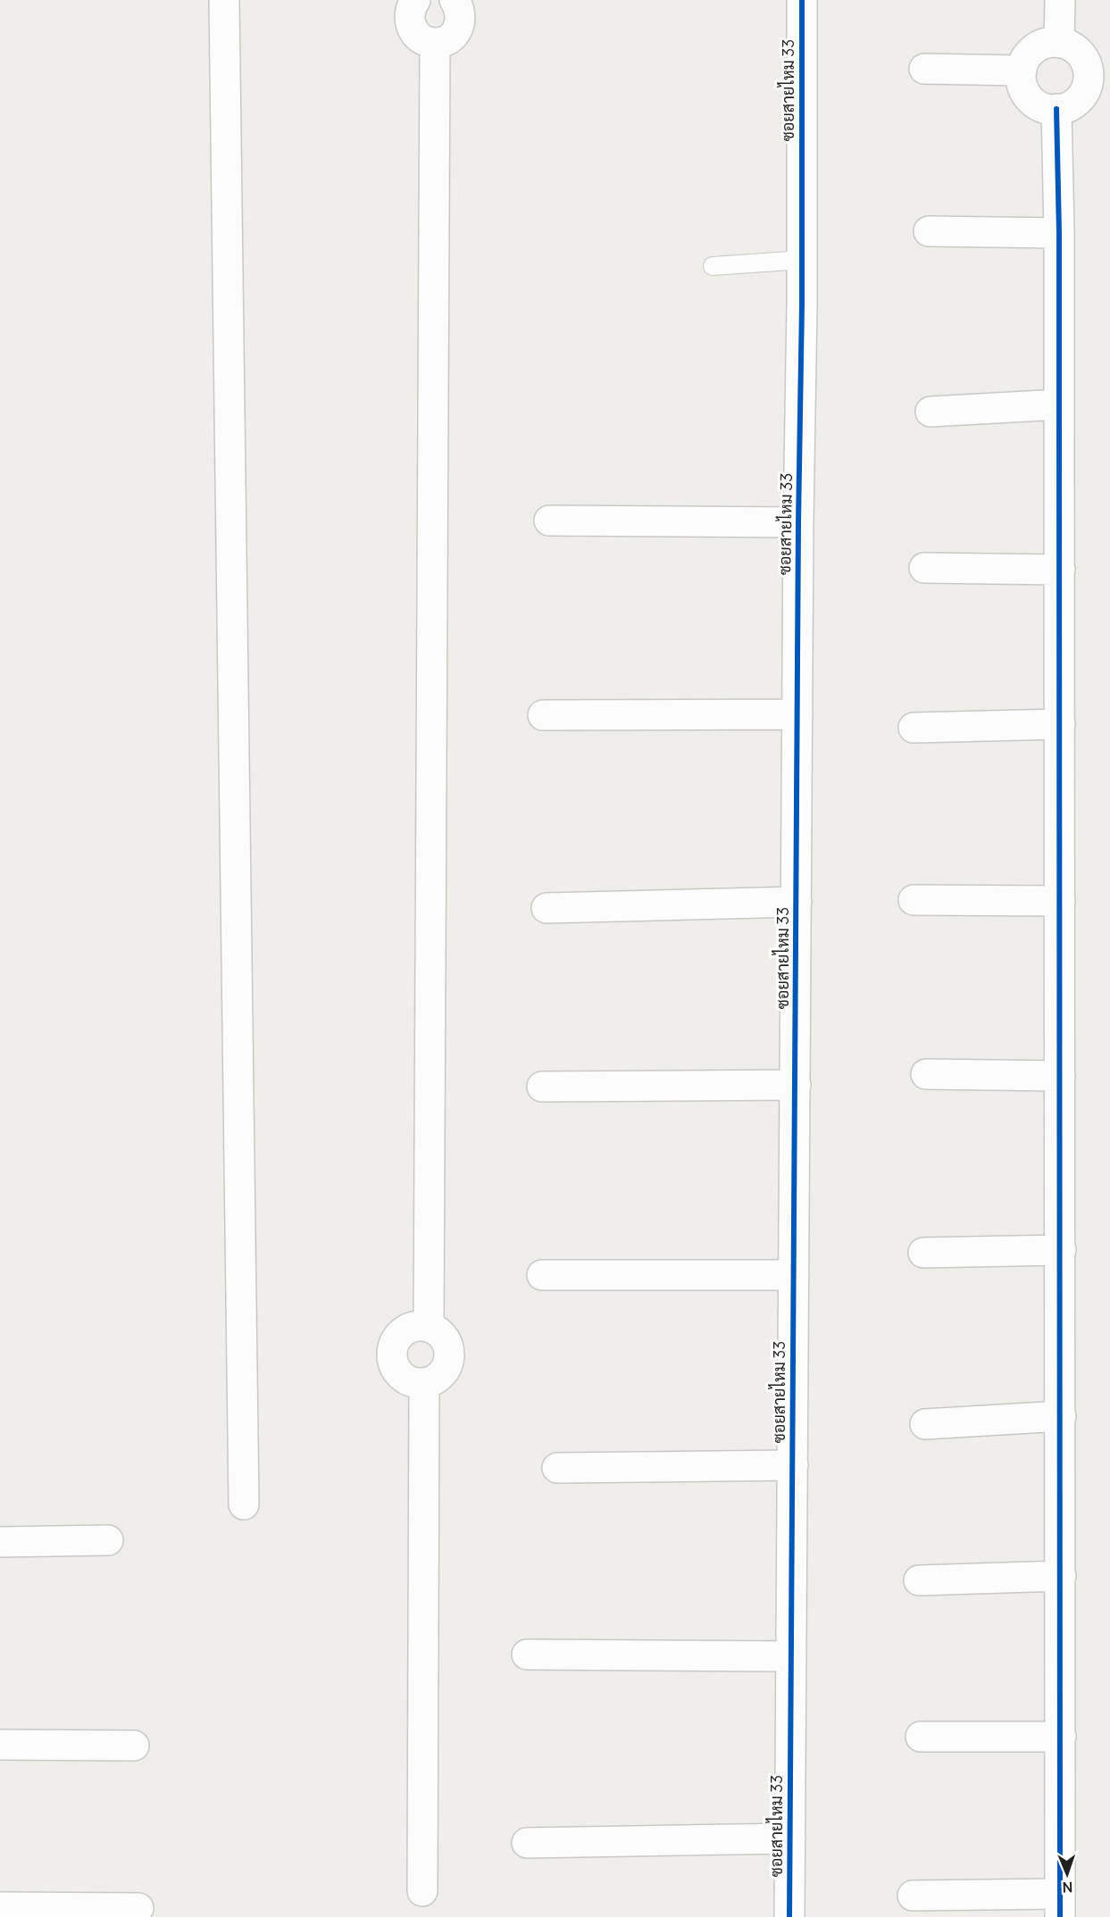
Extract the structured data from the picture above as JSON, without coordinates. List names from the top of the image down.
{
  "streets": {
    "street": ["ซอยสายไหม 33"]
  },
  "north": "bottom"
}
